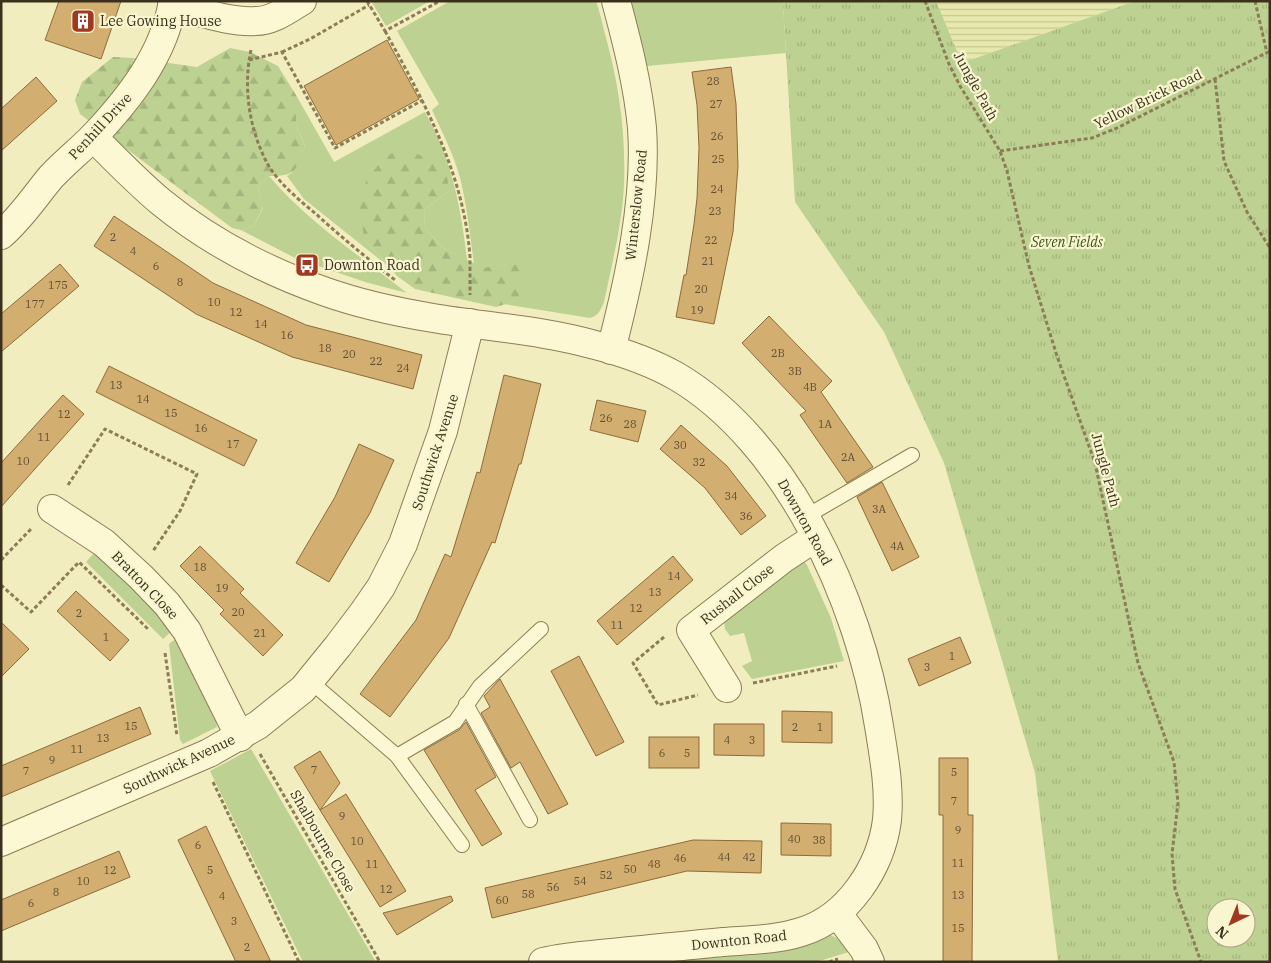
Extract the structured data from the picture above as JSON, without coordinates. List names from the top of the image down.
{
  "streets": {
    "street": [
      "Penhill Drive",
      "Winterslow Road",
      "Southwick Avenue",
      "Downton Road",
      "Bratton Close",
      "Rushall Close"
    ],
    "path": ["Jungle Path", "Yellow Brick Road", "Shalbourne Close"]
  },
  "crossings": [
    ["Jungle Path", "Yellow Brick Road"],
    ["Penhill Drive", "Downton Road"],
    ["Winterslow Road", "Downton Road"],
    ["Southwick Avenue", "Downton Road"],
    ["Southwick Avenue", "Bratton Close"],
    ["Southwick Avenue", "Shalbourne Close"],
    ["Downton Road", "Rushall Close"],
    ["Bratton Close", "Shalbourne Close"]
  ],
  "parks": ["Seven Fields"],
  "places": {
    "building": ["Lee Gowing House"],
    "bus stop": ["Downton Road"]
  },
  "house_numbers": [
    "28",
    "27",
    "26",
    "25",
    "24",
    "23",
    "2",
    "22",
    "4",
    "21",
    "6",
    "8",
    "175",
    "20",
    "10",
    "177",
    "19",
    "12",
    "14",
    "16",
    "18",
    "2B",
    "20",
    "22",
    "24",
    "3B",
    "13",
    "4B",
    "14",
    "15",
    "12",
    "26",
    "28",
    "1A",
    "16",
    "11",
    "17",
    "30",
    "2A",
    "10",
    "32",
    "34",
    "3A",
    "36",
    "4A",
    "18",
    "14",
    "19",
    "13",
    "12",
    "20",
    "2",
    "11",
    "21",
    "1",
    "1",
    "3",
    "15",
    "2",
    "1",
    "13",
    "4",
    "3",
    "11",
    "6",
    "5",
    "9",
    "7",
    "7",
    "5",
    "7",
    "9",
    "9",
    "40",
    "38",
    "10",
    "6",
    "44",
    "42",
    "46",
    "11",
    "11",
    "48",
    "50",
    "12",
    "5",
    "52",
    "10",
    "54",
    "56",
    "12",
    "8",
    "58",
    "13",
    "4",
    "60",
    "6",
    "3",
    "15",
    "2"
  ],
  "north": "bottom left"
}
